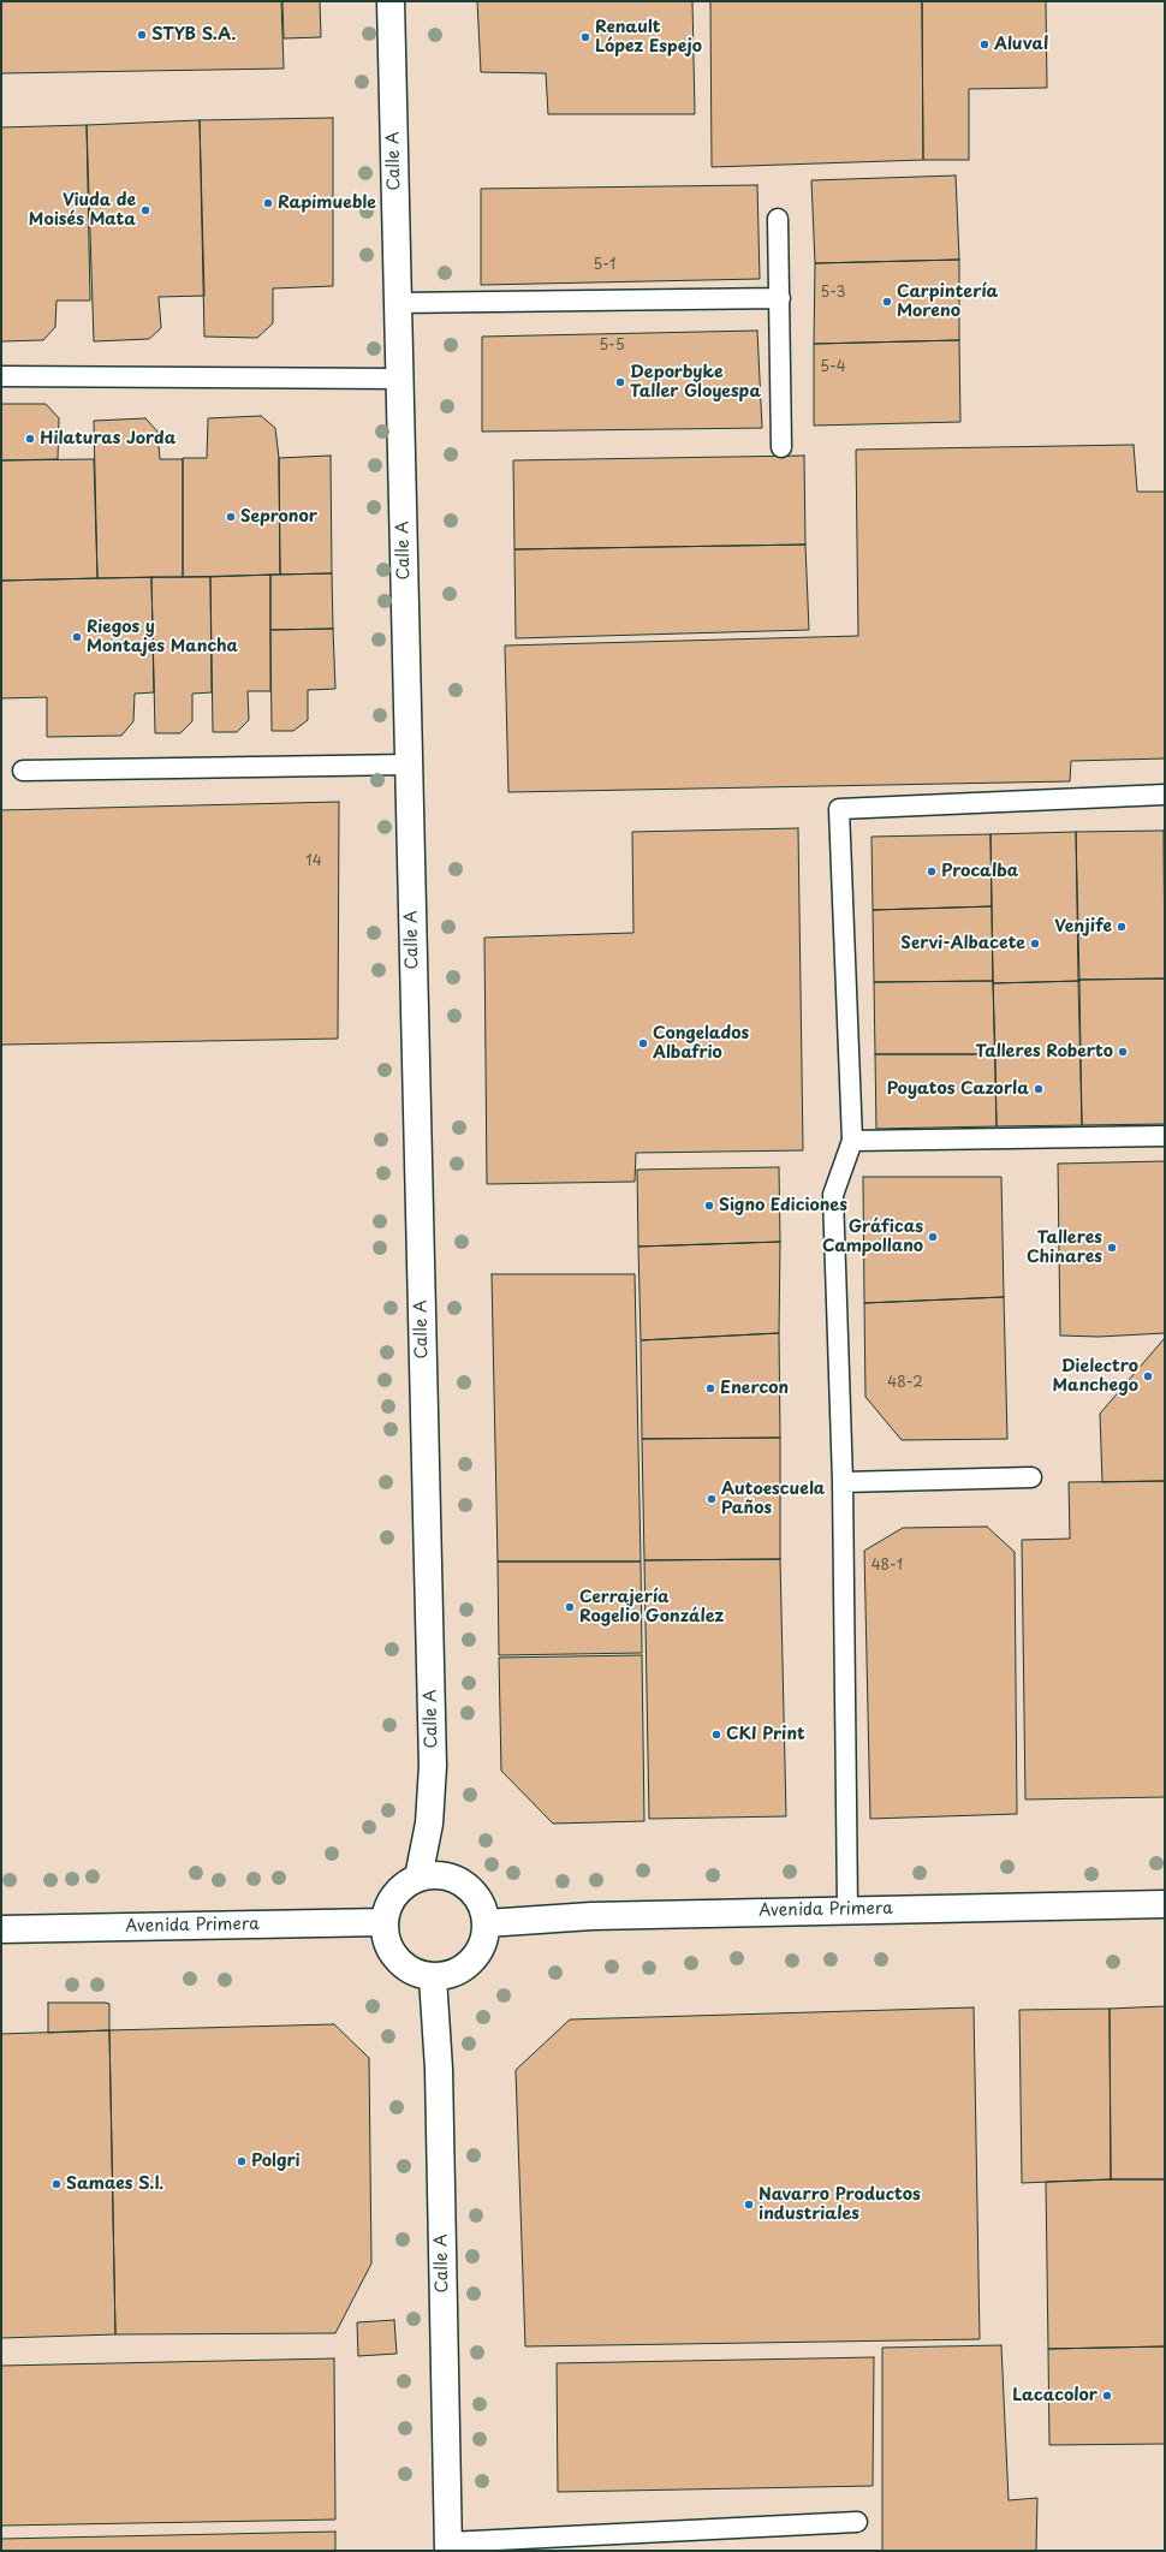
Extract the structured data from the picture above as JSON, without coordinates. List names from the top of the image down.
{
  "streets": {
    "street": ["Calle A", "Avenida Primera"]
  },
  "crossings": [
    ["Calle A", "Avenida Primera"]
  ],
  "places": [
    "STYB S.A.",
    "Renault López Espejo",
    "Aluval",
    "Rapimueble",
    "Viuda de Moisés Mata",
    "Carpintería Moreno",
    "Deporbyke Taller Gloyespa",
    "Hilaturas Jorda",
    "Sepronor",
    "Riegos y Montajes Mancha",
    "Procalba",
    "Venjife",
    "Servi-Albacete",
    "Congelados Albafrio",
    "Talleres Roberto",
    "Poyatos Cazorla",
    "Signo Ediciones",
    "Gráficas Campollano",
    "Talleres Chinares",
    "Dielectro Manchego",
    "Enercon",
    "Autoescuela Paños",
    "Cerrajería Rogelio González",
    "CKI Print",
    "Polgri",
    "Samaes S.l.",
    "Navarro Productos industriales",
    "Lacacolor"
  ],
  "house_numbers": [
    "5-1",
    "5-3",
    "5-5",
    "5-4",
    "14",
    "48-2",
    "48-1"
  ]
}
